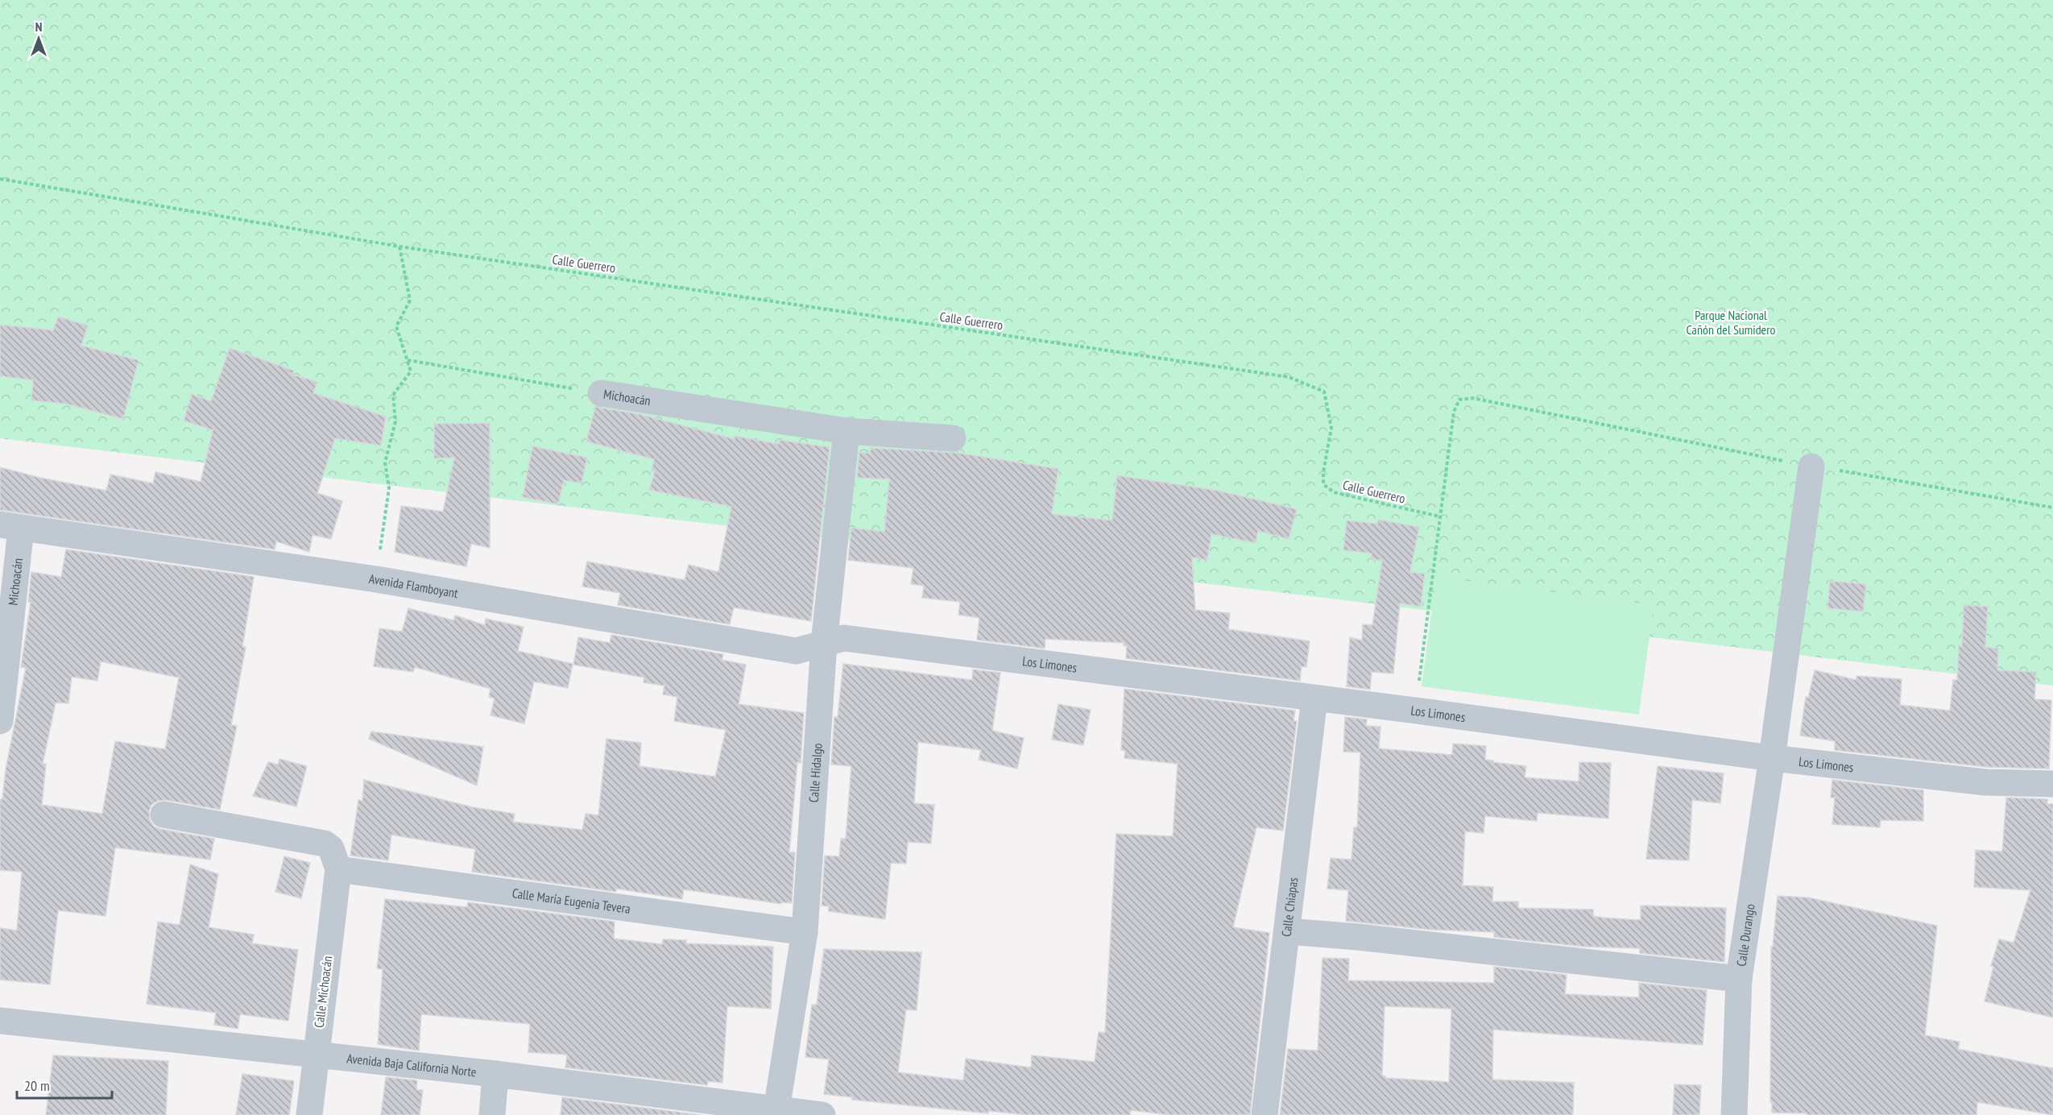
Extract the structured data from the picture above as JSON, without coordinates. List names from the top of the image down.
{
  "streets": {
    "street": [
      "Michoacán",
      "Avenida Flamboyant",
      "Los Limones",
      "Calle Hidalgo",
      "Calle María Eugenia Tevera",
      "Calle Chiapas",
      "Calle Durango",
      "Calle Michoacán",
      "Avenida Baja California Norte"
    ],
    "path": ["Calle Guerrero"]
  },
  "crossings": [
    ["Michoacán", "Avenida Flamboyant"],
    ["Michoacán", "Calle Hidalgo"],
    ["Avenida Flamboyant", "Los Limones"],
    ["Avenida Flamboyant", "Calle Hidalgo"],
    ["Los Limones", "Calle Hidalgo"],
    ["Los Limones", "Calle Chiapas"],
    ["Los Limones", "Calle Durango"],
    ["Calle Hidalgo", "Calle María Eugenia Tevera"],
    ["Calle Hidalgo", "Avenida Baja California Norte"],
    ["Calle María Eugenia Tevera", "Calle Michoacán"],
    ["Calle Michoacán", "Avenida Baja California Norte"]
  ],
  "parks": ["Parque Nacional Cañón del Sumidero"],
  "scale_bar": "20 m",
  "north": "top"
}
